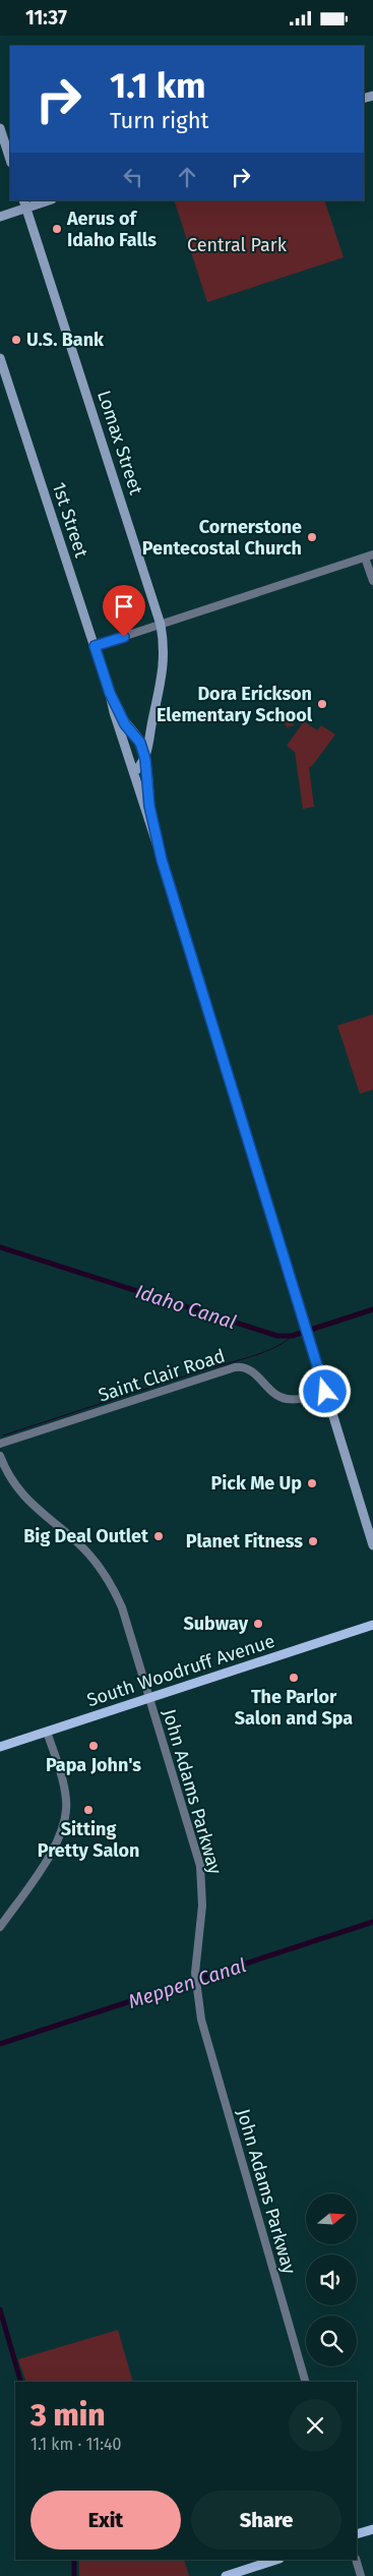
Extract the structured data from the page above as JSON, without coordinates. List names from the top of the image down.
{
  "streets": {
    "main road": ["Lomax Street", "1st Street", "South Woodruff Avenue"],
    "street": ["Saint Clair Road", "John Adams Parkway"]
  },
  "crossings": [
    ["Lomax Street", "1st Street"],
    ["1st Street", "Saint Clair Road"],
    ["South Woodruff Avenue", "John Adams Parkway"]
  ],
  "water": ["Idaho Canal", "Meppen Canal"],
  "parks": ["Central Park"],
  "places": [
    "Aerus of Idaho Falls",
    "U.S. Bank",
    "Cornerstone Pentecostal Church",
    "Dora Erickson Elementary School",
    "Pick Me Up",
    "Big Deal Outlet",
    "Planet Fitness",
    "Subway",
    "The Parlor Salon and Spa",
    "Papa John's",
    "Sitting Pretty Salon"
  ],
  "north": "right",
  "page": {
    "status": "11:37",
    "turn": ["1.1 km", "Turn right"],
    "heading": ["3 min", "1.1 km · 11:40"],
    "buttons": ["Exit", "Share"]
  }
}
